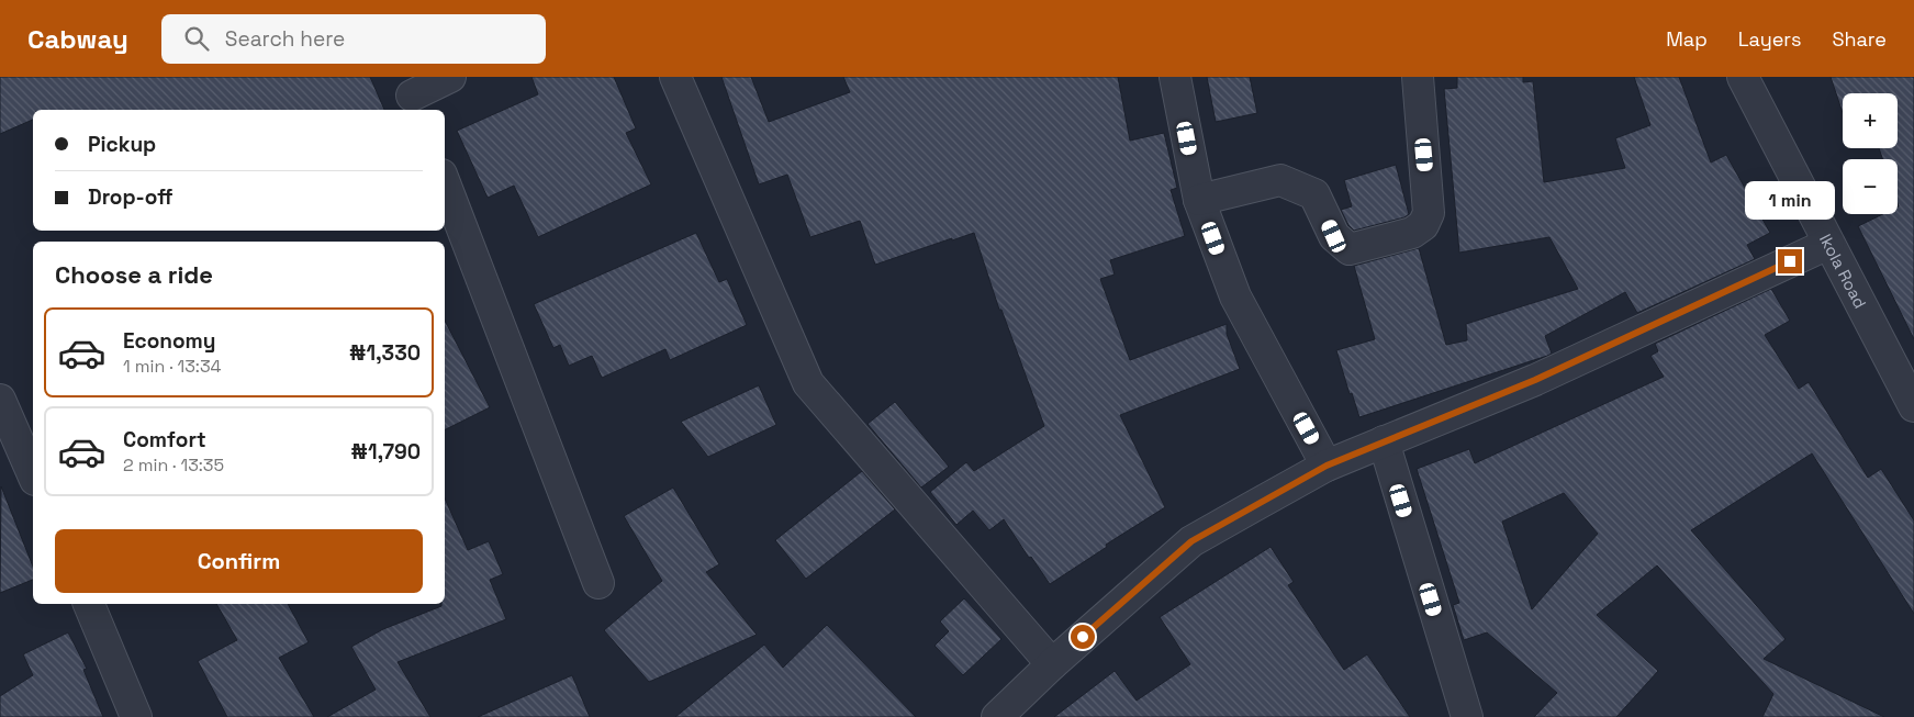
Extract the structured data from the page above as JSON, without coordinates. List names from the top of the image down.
{
  "streets": {
    "street": ["Ikola Road"]
  },
  "page": {
    "header": "Cabway",
    "search": "Search here",
    "nav": ["Map", "Layers", "Share"],
    "map_buttons": ["+", "−"],
    "banner": ["Pickup", "Drop-off"],
    "bubble": "1 min",
    "heading": "Choose a ride",
    "list": [
      {
        "name": "Economy",
        "note": "1 min · 13:34",
        "value": "₦1,330"
      },
      {
        "name": "Comfort",
        "note": "2 min · 13:35",
        "value": "₦1,790"
      }
    ],
    "buttons": "Confirm"
  }
}
